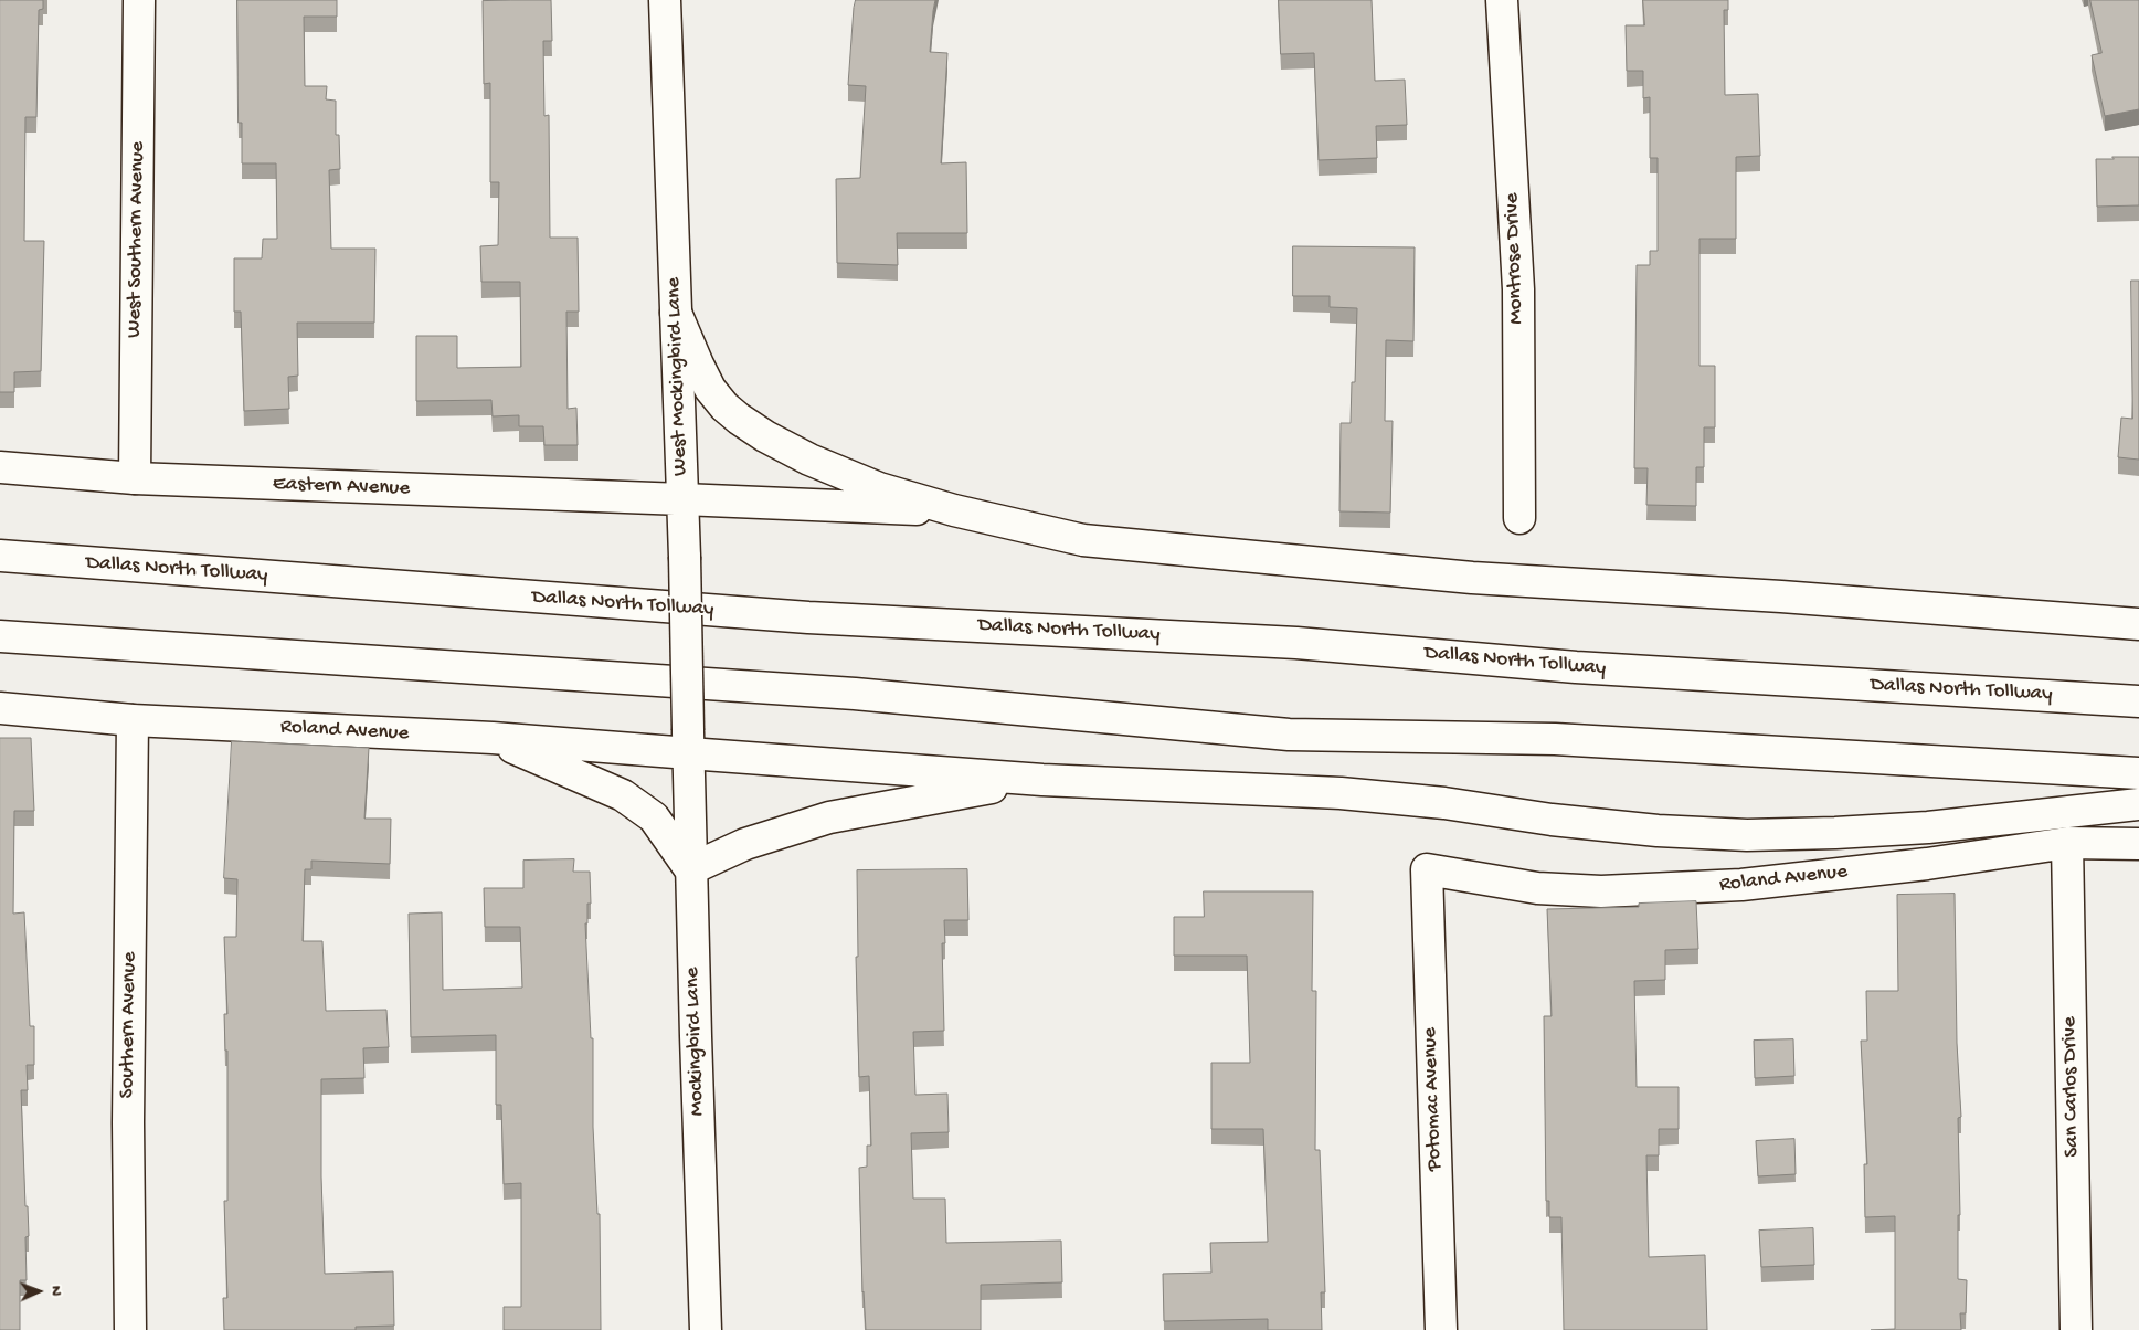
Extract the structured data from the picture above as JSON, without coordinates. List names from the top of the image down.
{
  "streets": {
    "main road": [
      "West Southern Avenue",
      "Montrose Drive",
      "West Mockingbird Lane",
      "Eastern Avenue",
      "Dallas North Tollway",
      "Roland Avenue",
      "Southern Avenue",
      "Mockingbird Lane",
      "San Carlos Drive",
      "Potomac Avenue"
    ]
  },
  "crossings": [
    ["West Southern Avenue", "Eastern Avenue"],
    ["West Mockingbird Lane", "Eastern Avenue"],
    ["West Mockingbird Lane", "Roland Avenue"],
    ["West Mockingbird Lane", "Mockingbird Lane"],
    ["Roland Avenue", "Southern Avenue"],
    ["Roland Avenue", "Mockingbird Lane"],
    ["Roland Avenue", "San Carlos Drive"],
    ["Roland Avenue", "Potomac Avenue"]
  ],
  "north": "right"
}
